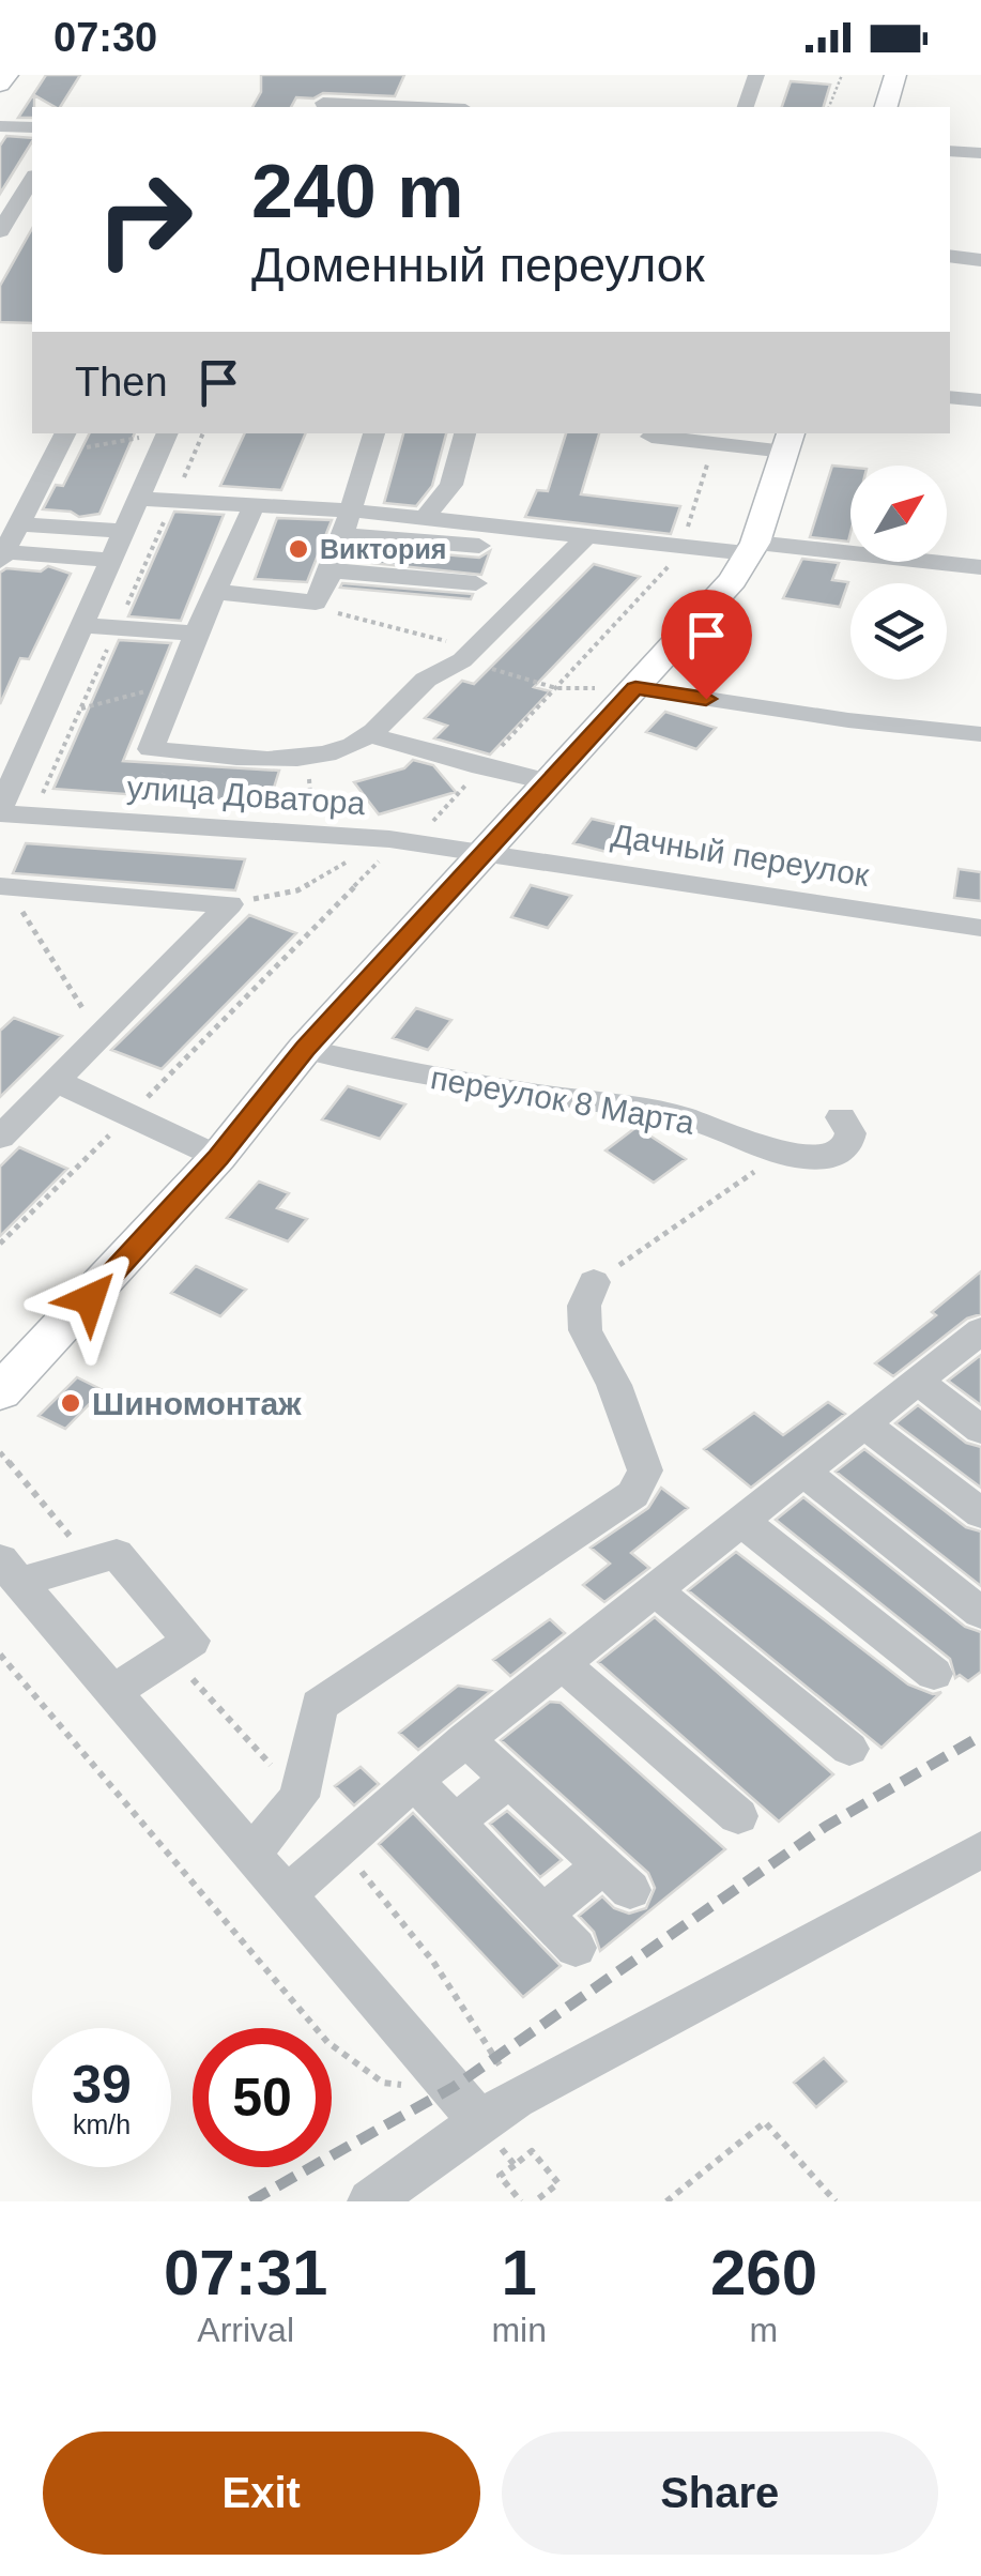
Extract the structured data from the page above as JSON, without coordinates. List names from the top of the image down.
{
  "streets": {
    "street": ["улица Доватора", "Дачный переулок", "переулок 8 Марта"]
  },
  "crossings": [
    ["улица Доватора", "Дачный переулок"]
  ],
  "places": ["Виктория", "Шиномонтаж"],
  "north": "top right",
  "page": {
    "status": "07:30",
    "turn": ["240 m", "Доменный переулок"],
    "then": "Then",
    "speed": "39 km/h",
    "limit": "50",
    "eta": [
      "07:31",
      "Arrival",
      "1",
      "min",
      "260",
      "m"
    ],
    "buttons": ["Exit", "Share"]
  }
}
